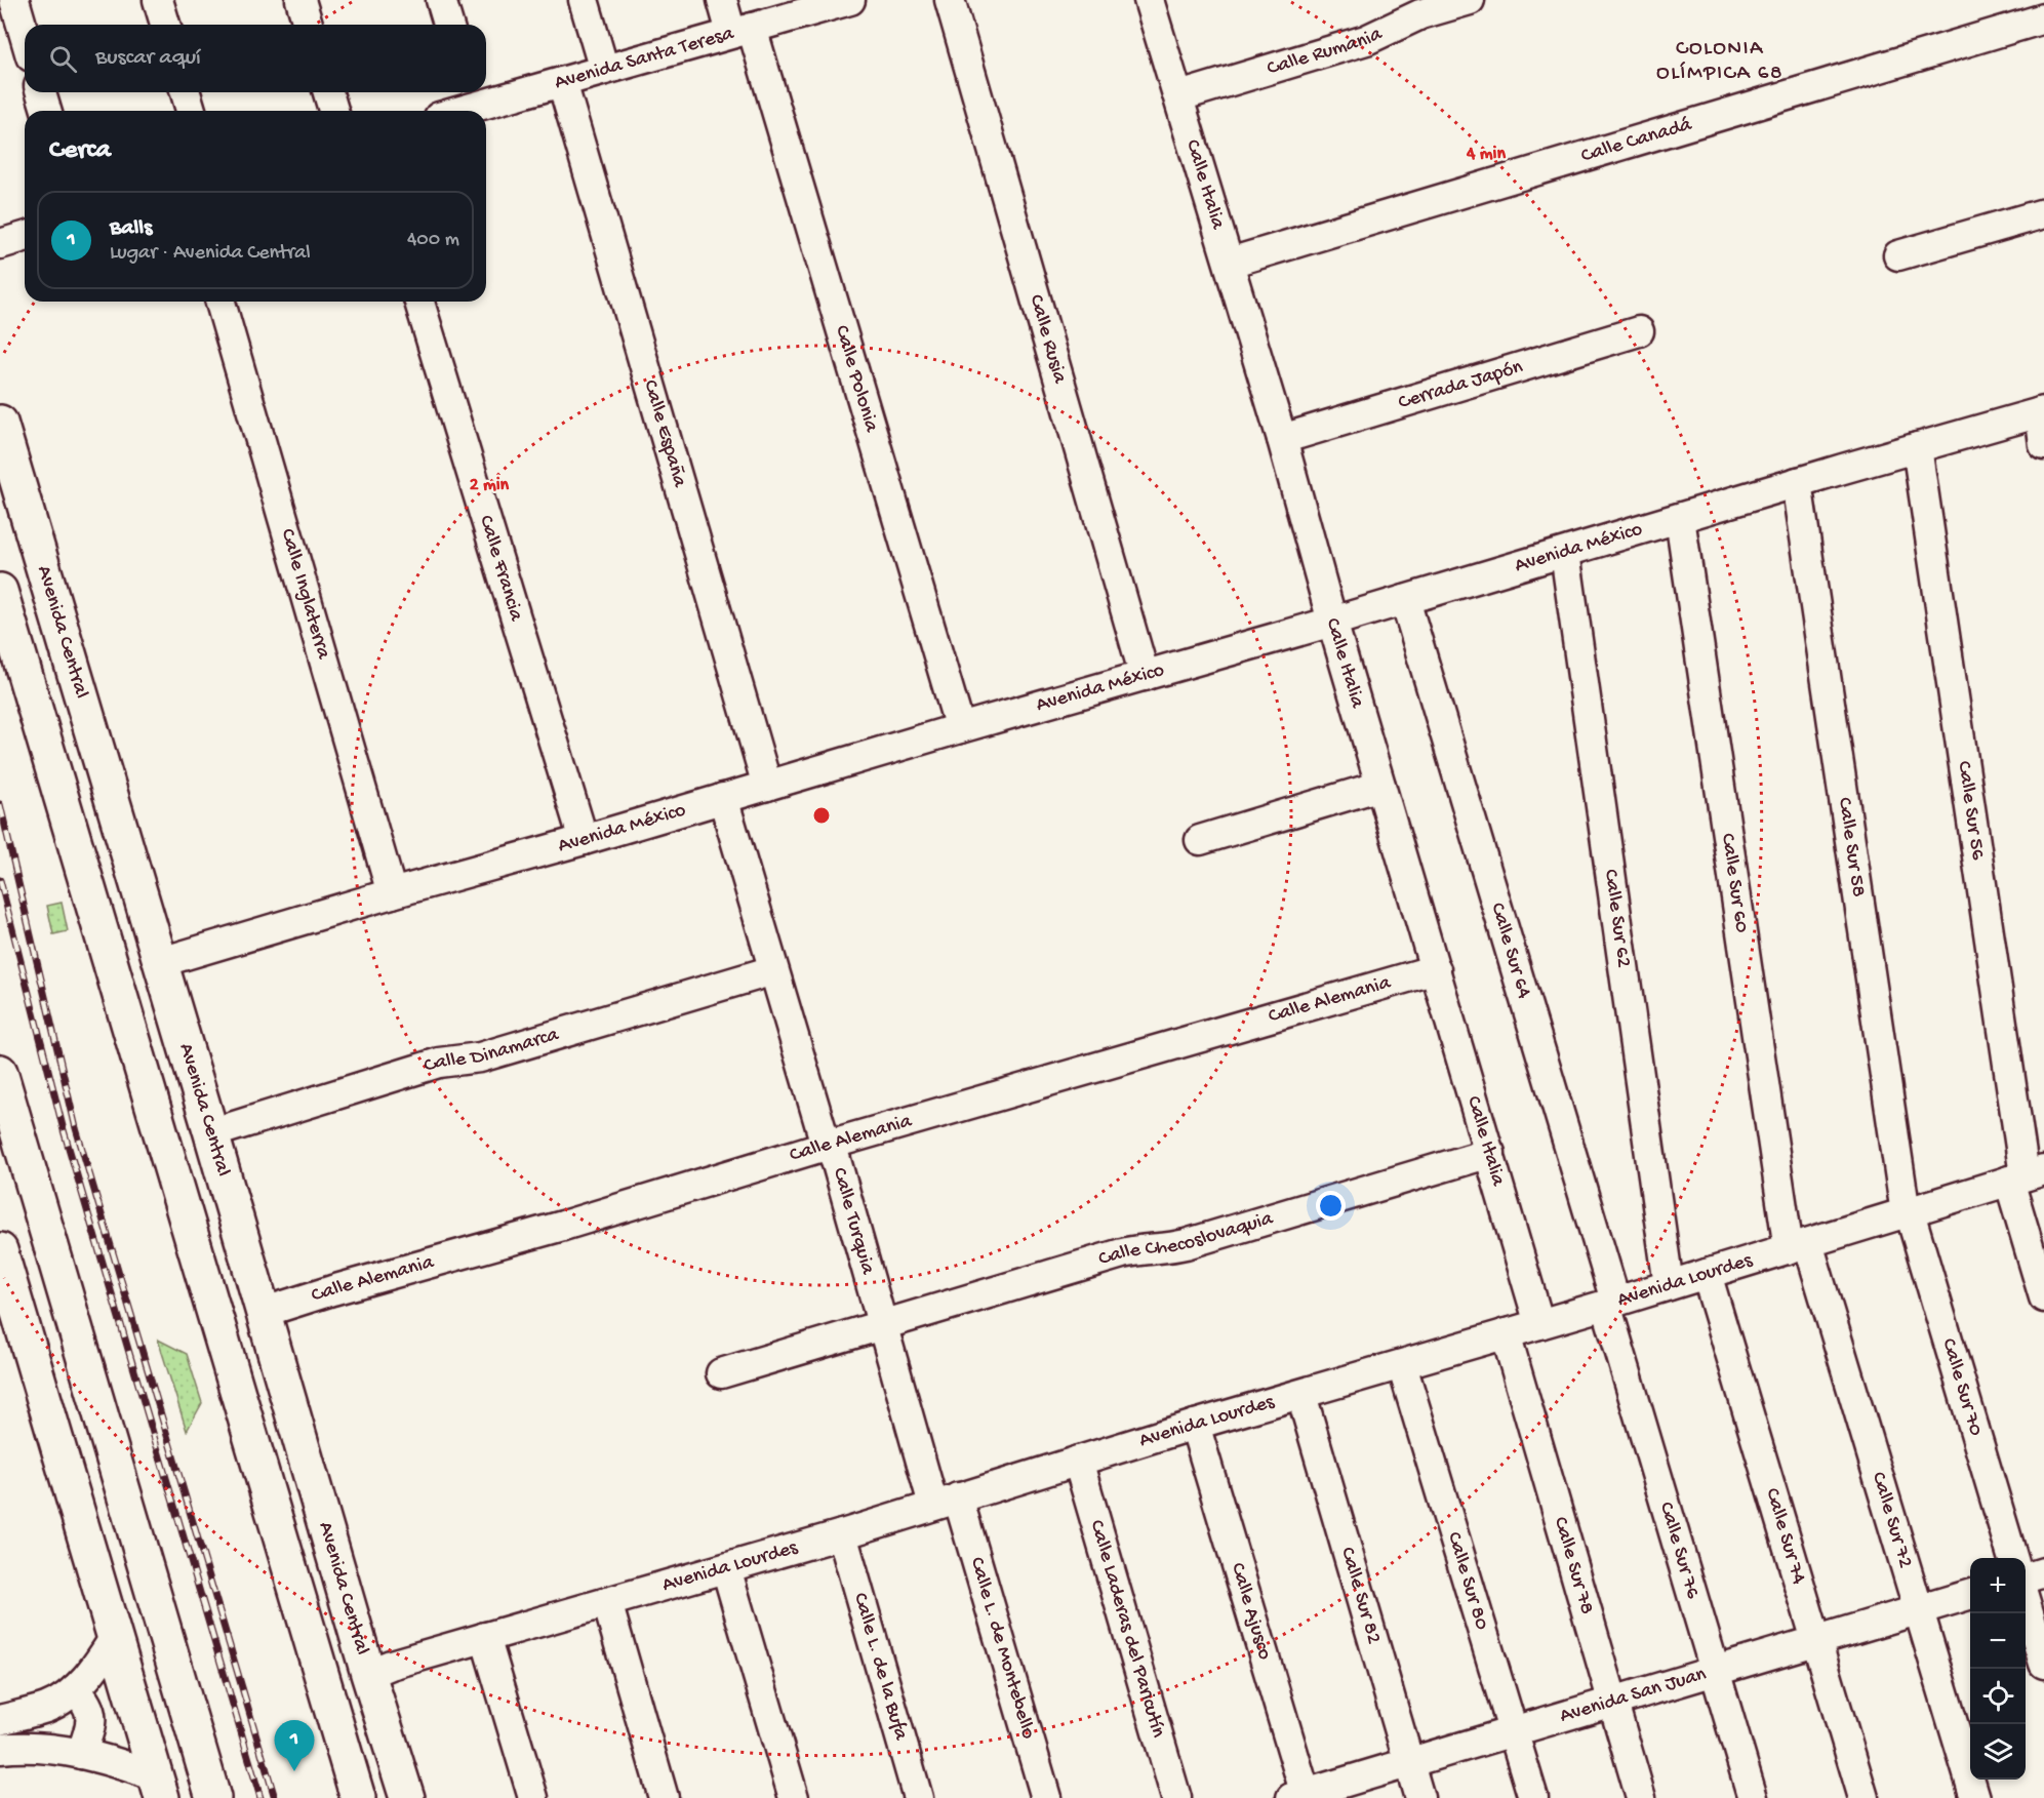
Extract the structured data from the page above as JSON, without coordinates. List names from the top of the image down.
{
  "streets": {
    "main road": ["Avenida Central"],
    "street": [
      "Calle Rumania",
      "Avenida Santa Teresa",
      "Calle Canadá",
      "Calle Italia",
      "Calle Rusia",
      "Calle Polonia",
      "Cerrada Japón",
      "Calle España",
      "Avenida México",
      "Calle Francia",
      "Calle Inglaterra",
      "Calle Sur 56",
      "Calle Sur 58",
      "Calle Sur 60",
      "Calle Sur 62",
      "Calle Sur 64",
      "Calle Alemania",
      "Calle Dinamarca",
      "Calle Turquia",
      "Calle Checoslovaquia",
      "Avenida Lourdes",
      "Calle Sur 70",
      "Calle Sur 72",
      "Calle Sur 74",
      "Calle Sur 76",
      "Calle Sur 78",
      "Calle Sur 80",
      "Calle Sur 82",
      "Calle Ajusco",
      "Calle Laderas del Paricutín",
      "Calle L. de Montebello",
      "Calle L. de la Bufa",
      "Avenida San Juan"
    ]
  },
  "crossings": [
    ["Calle Rumania", "Calle Italia"],
    ["Avenida Santa Teresa", "Calle Polonia"],
    ["Avenida Santa Teresa", "Calle España"],
    ["Calle Canadá", "Calle Italia"],
    ["Calle Italia", "Cerrada Japón"],
    ["Calle Italia", "Avenida México"],
    ["Calle Italia", "Calle Alemania"],
    ["Calle Italia", "Calle Checoslovaquia"],
    ["Calle Italia", "Avenida Lourdes"],
    ["Calle Rusia", "Avenida México"],
    ["Calle Polonia", "Avenida México"],
    ["Calle España", "Avenida México"],
    ["Avenida México", "Calle Francia"],
    ["Avenida México", "Calle Inglaterra"],
    ["Avenida México", "Avenida Central"],
    ["Avenida México", "Calle Sur 56"],
    ["Avenida México", "Calle Sur 58"],
    ["Avenida México", "Calle Sur 60"],
    ["Avenida México", "Calle Sur 62"],
    ["Avenida México", "Calle Sur 64"],
    ["Avenida México", "Calle Turquia"],
    ["Avenida Central", "Calle Alemania"],
    ["Avenida Central", "Calle Dinamarca"],
    ["Avenida Central", "Avenida Lourdes"],
    ["Calle Sur 56", "Avenida Lourdes"],
    ["Calle Sur 58", "Avenida Lourdes"],
    ["Calle Sur 58", "Calle Sur 70"],
    ["Calle Sur 60", "Avenida Lourdes"],
    ["Calle Sur 60", "Calle Sur 72"],
    ["Calle Sur 62", "Avenida Lourdes"],
    ["Calle Sur 64", "Avenida Lourdes"],
    ["Calle Sur 64", "Calle Sur 76"],
    ["Calle Alemania", "Calle Turquia"],
    ["Calle Dinamarca", "Calle Turquia"],
    ["Calle Turquia", "Calle Checoslovaquia"],
    ["Calle Turquia", "Avenida Lourdes"],
    ["Calle Turquia", "Calle L. de Montebello"],
    ["Avenida Lourdes", "Calle Sur 70"],
    ["Avenida Lourdes", "Calle Sur 72"],
    ["Avenida Lourdes", "Calle Sur 74"],
    ["Avenida Lourdes", "Calle Sur 76"],
    ["Avenida Lourdes", "Calle Sur 78"],
    ["Avenida Lourdes", "Calle Sur 80"],
    ["Avenida Lourdes", "Calle Sur 82"],
    ["Avenida Lourdes", "Calle Ajusco"],
    ["Avenida Lourdes", "Calle Laderas del Paricutín"],
    ["Avenida Lourdes", "Calle L. de Montebello"],
    ["Avenida Lourdes", "Calle L. de la Bufa"],
    ["Calle Sur 72", "Avenida San Juan"],
    ["Calle Sur 74", "Avenida San Juan"],
    ["Calle Sur 76", "Avenida San Juan"],
    ["Calle Sur 78", "Avenida San Juan"],
    ["Calle Sur 80", "Avenida San Juan"],
    ["Calle Sur 82", "Avenida San Juan"],
    ["Calle Ajusco", "Avenida San Juan"]
  ],
  "districts": ["COLONIA OLÍMPICA 68"],
  "page": {
    "search": "Buscar aquí",
    "heading": "Cerca",
    "list": [
      {
        "mark": "1",
        "name": "Balls",
        "note": "Lugar · Avenida Central",
        "value": "400 m"
      }
    ],
    "map_buttons": ["+", "−"],
    "pins": "1"
  },
  "rings": ["4 min", "2 min"]
}
